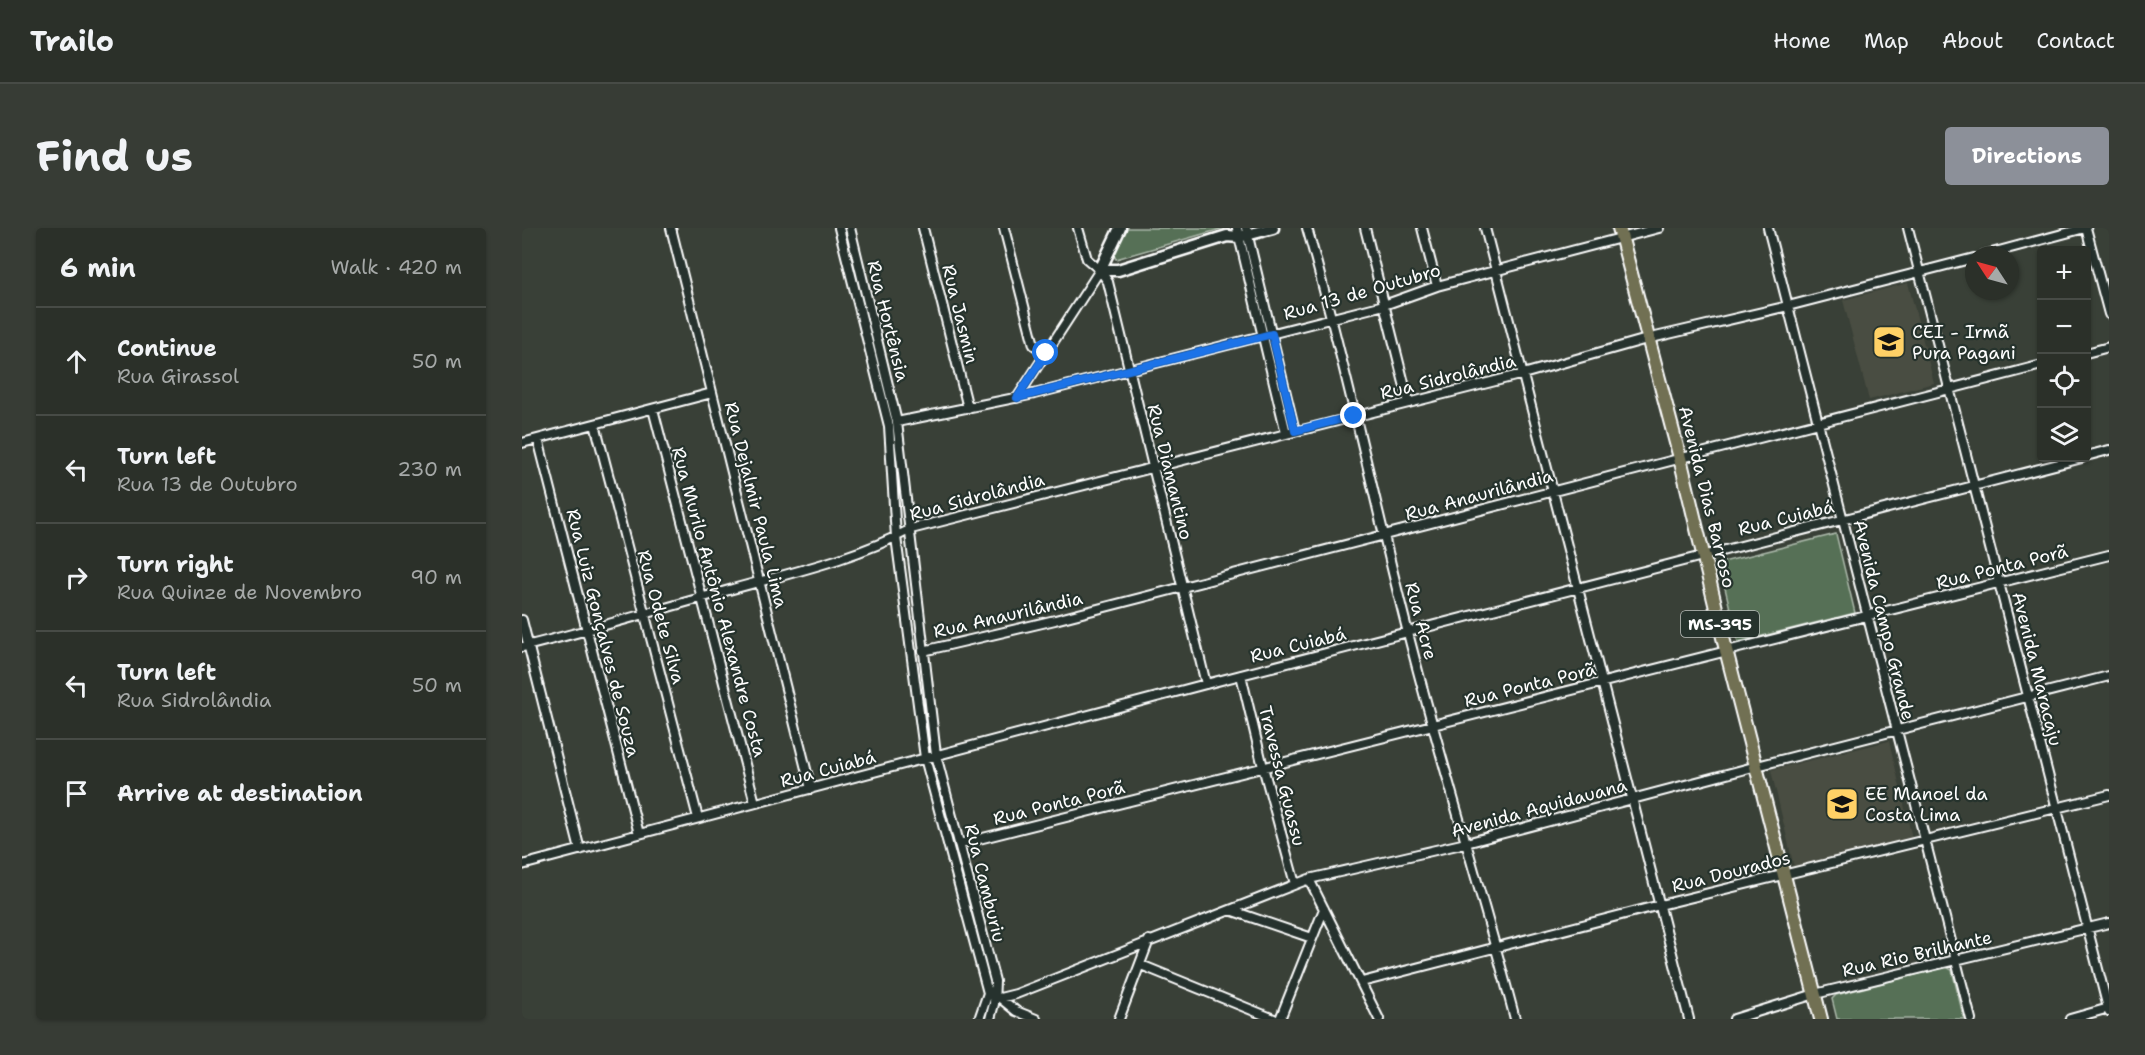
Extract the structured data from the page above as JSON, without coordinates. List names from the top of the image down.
{
  "streets": {
    "main road": ["Avenida Dias Barroso", "MS-395"],
    "street": [
      "Rua 13 de Outubro",
      "Rua Jasmin",
      "Rua Hortênsia",
      "Rua Sidrolândia",
      "Rua Diamantino",
      "Rua Anaurilândia",
      "Rua Dejalmir Paula Lima",
      "Rua Cuiabá",
      "Rua Ponta Porã",
      "Rua Murilo Antônio Alexandre Costa",
      "Rua Odete Silva",
      "Avenida Campo Grande",
      "Rua Acre",
      "Rua Luiz Gonçalves de Souza",
      "Avenida Maracaju",
      "Travessa Guassu",
      "Avenida Aquidauana",
      "Rua Dourados",
      "Rua Camburiu",
      "Rua Rio Brilhante"
    ]
  },
  "crossings": [
    ["Rua 13 de Outubro", "Rua Jasmin"],
    ["Rua 13 de Outubro", "Rua Hortênsia"],
    ["Rua 13 de Outubro", "Rua Diamantino"],
    ["Rua 13 de Outubro", "Avenida Dias Barroso"],
    ["Rua 13 de Outubro", "Rua Acre"],
    ["Rua Hortênsia", "Rua Sidrolândia"],
    ["Rua Hortênsia", "Rua Camburiu"],
    ["Rua Sidrolândia", "Rua Diamantino"],
    ["Rua Sidrolândia", "Avenida Dias Barroso"],
    ["Rua Sidrolândia", "Rua Dejalmir Paula Lima"],
    ["Rua Sidrolândia", "Rua Murilo Antônio Alexandre Costa"],
    ["Rua Sidrolândia", "Rua Odete Silva"],
    ["Rua Sidrolândia", "Avenida Campo Grande"],
    ["Rua Sidrolândia", "Rua Acre"],
    ["Rua Sidrolândia", "Rua Luiz Gonçalves de Souza"],
    ["Rua Sidrolândia", "Avenida Maracaju"],
    ["Rua Sidrolândia", "Rua Camburiu"],
    ["Rua Diamantino", "Rua Anaurilândia"],
    ["Rua Diamantino", "Rua Cuiabá"],
    ["Rua Anaurilândia", "Avenida Dias Barroso"],
    ["Rua Anaurilândia", "Avenida Campo Grande"],
    ["Rua Anaurilândia", "Rua Acre"],
    ["Rua Anaurilândia", "Avenida Maracaju"],
    ["Rua Anaurilândia", "Rua Camburiu"],
    ["Avenida Dias Barroso", "Rua Cuiabá"],
    ["Avenida Dias Barroso", "Rua Ponta Porã"],
    ["Avenida Dias Barroso", "Avenida Aquidauana"],
    ["Avenida Dias Barroso", "Rua Dourados"],
    ["Avenida Dias Barroso", "Rua Rio Brilhante"],
    ["Rua Dejalmir Paula Lima", "Rua Cuiabá"],
    ["Rua Cuiabá", "Rua Murilo Antônio Alexandre Costa"],
    ["Rua Cuiabá", "Rua Odete Silva"],
    ["Rua Cuiabá", "Avenida Campo Grande"],
    ["Rua Cuiabá", "Rua Acre"],
    ["Rua Cuiabá", "Rua Luiz Gonçalves de Souza"],
    ["Rua Cuiabá", "Avenida Maracaju"],
    ["Rua Cuiabá", "Travessa Guassu"],
    ["Rua Cuiabá", "Rua Camburiu"],
    ["Rua Ponta Porã", "Avenida Campo Grande"],
    ["Rua Ponta Porã", "Rua Acre"],
    ["Rua Ponta Porã", "Avenida Maracaju"],
    ["Rua Ponta Porã", "Travessa Guassu"],
    ["Rua Ponta Porã", "Rua Camburiu"],
    ["Avenida Campo Grande", "Avenida Aquidauana"],
    ["Avenida Campo Grande", "Rua Dourados"],
    ["Avenida Campo Grande", "Rua Rio Brilhante"],
    ["Rua Acre", "Avenida Aquidauana"],
    ["Rua Acre", "Rua Dourados"],
    ["Avenida Maracaju", "Avenida Aquidauana"],
    ["Avenida Maracaju", "Rua Dourados"],
    ["Avenida Maracaju", "Rua Rio Brilhante"],
    ["Travessa Guassu", "Avenida Aquidauana"],
    ["Avenida Aquidauana", "Rua Camburiu"]
  ],
  "places": {
    "school or university": ["CEI - Irmã Pura Pagani", "EE Manoel da Costa Lima"]
  },
  "north": "top left",
  "page": {
    "header": "Trailo",
    "nav": [
      "Home",
      "Map",
      "About",
      "Contact"
    ],
    "buttons": "Directions",
    "title": "Find us",
    "heading": ["6 min", "Walk · 420 m"],
    "map_buttons": ["+", "−"],
    "list": [
      ["Continue", "Rua Girassol", "50 m"],
      ["Turn left", "Rua 13 de Outubro", "230 m"],
      ["Turn right", "Rua Quinze de Novembro", "90 m"],
      ["Turn left", "Rua Sidrolândia", "50 m"],
      "Arrive at destination"
    ]
  }
}
